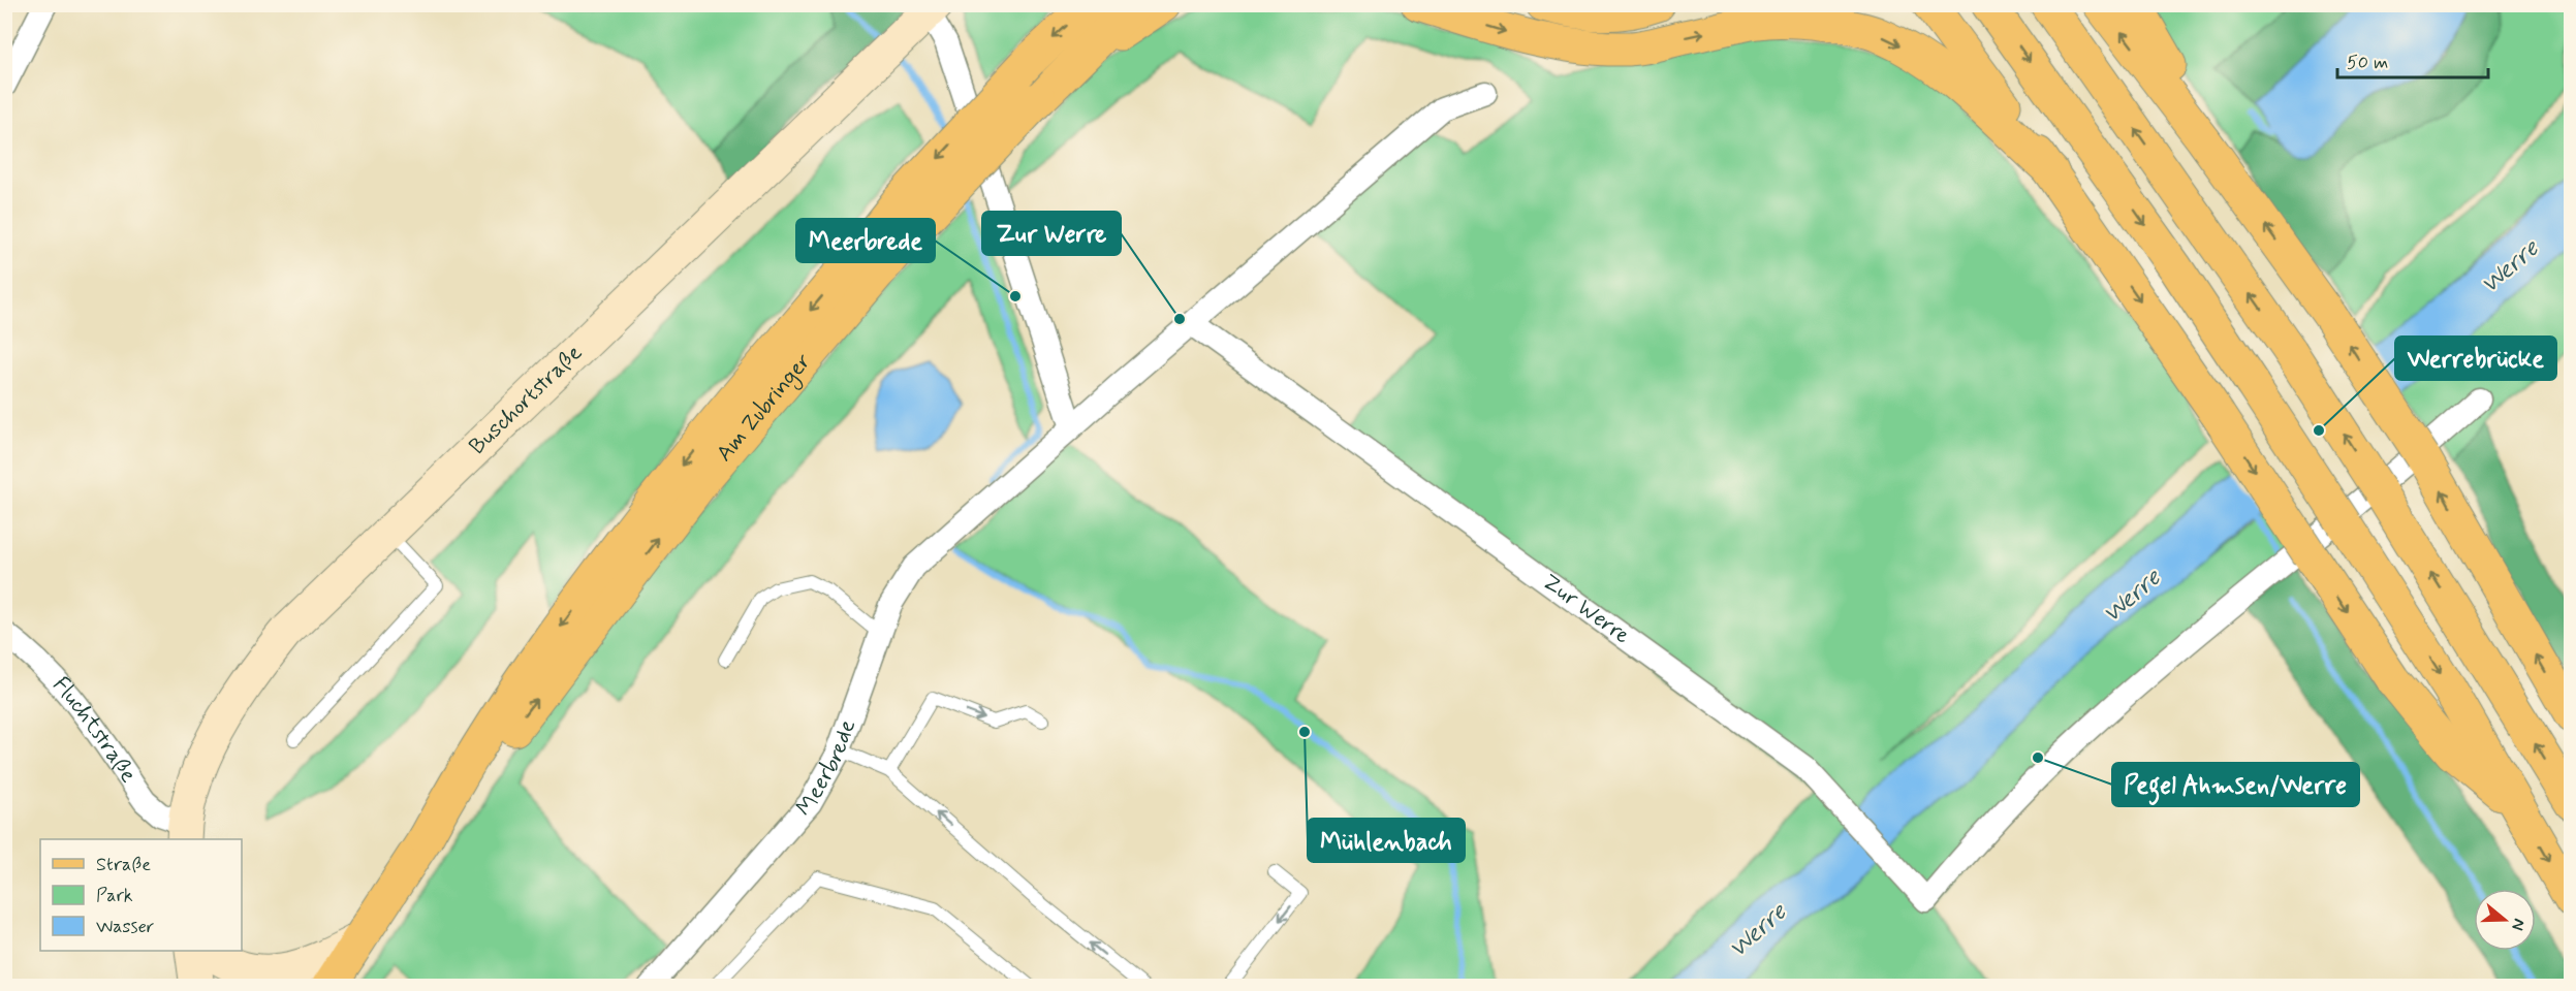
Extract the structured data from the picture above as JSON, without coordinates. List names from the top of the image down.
{
  "streets": {
    "main road": ["Buschortstraße", "Am Zubringer"],
    "street": ["Zur Werre", "Fluchtstraße", "Meerbrede"]
  },
  "crossings": [
    ["Buschortstraße", "Fluchtstraße"],
    ["Zur Werre", "Meerbrede"]
  ],
  "water": ["Werre"],
  "places": [
    "Meerbrede",
    "Zur Werre",
    "Werrebrücke",
    "Mühlenbach",
    "Pegel Ahmsen/Werre"
  ],
  "legend": ["Straße", "Park", "Wasser"],
  "scale_bar": "50 m",
  "north": "right"
}
